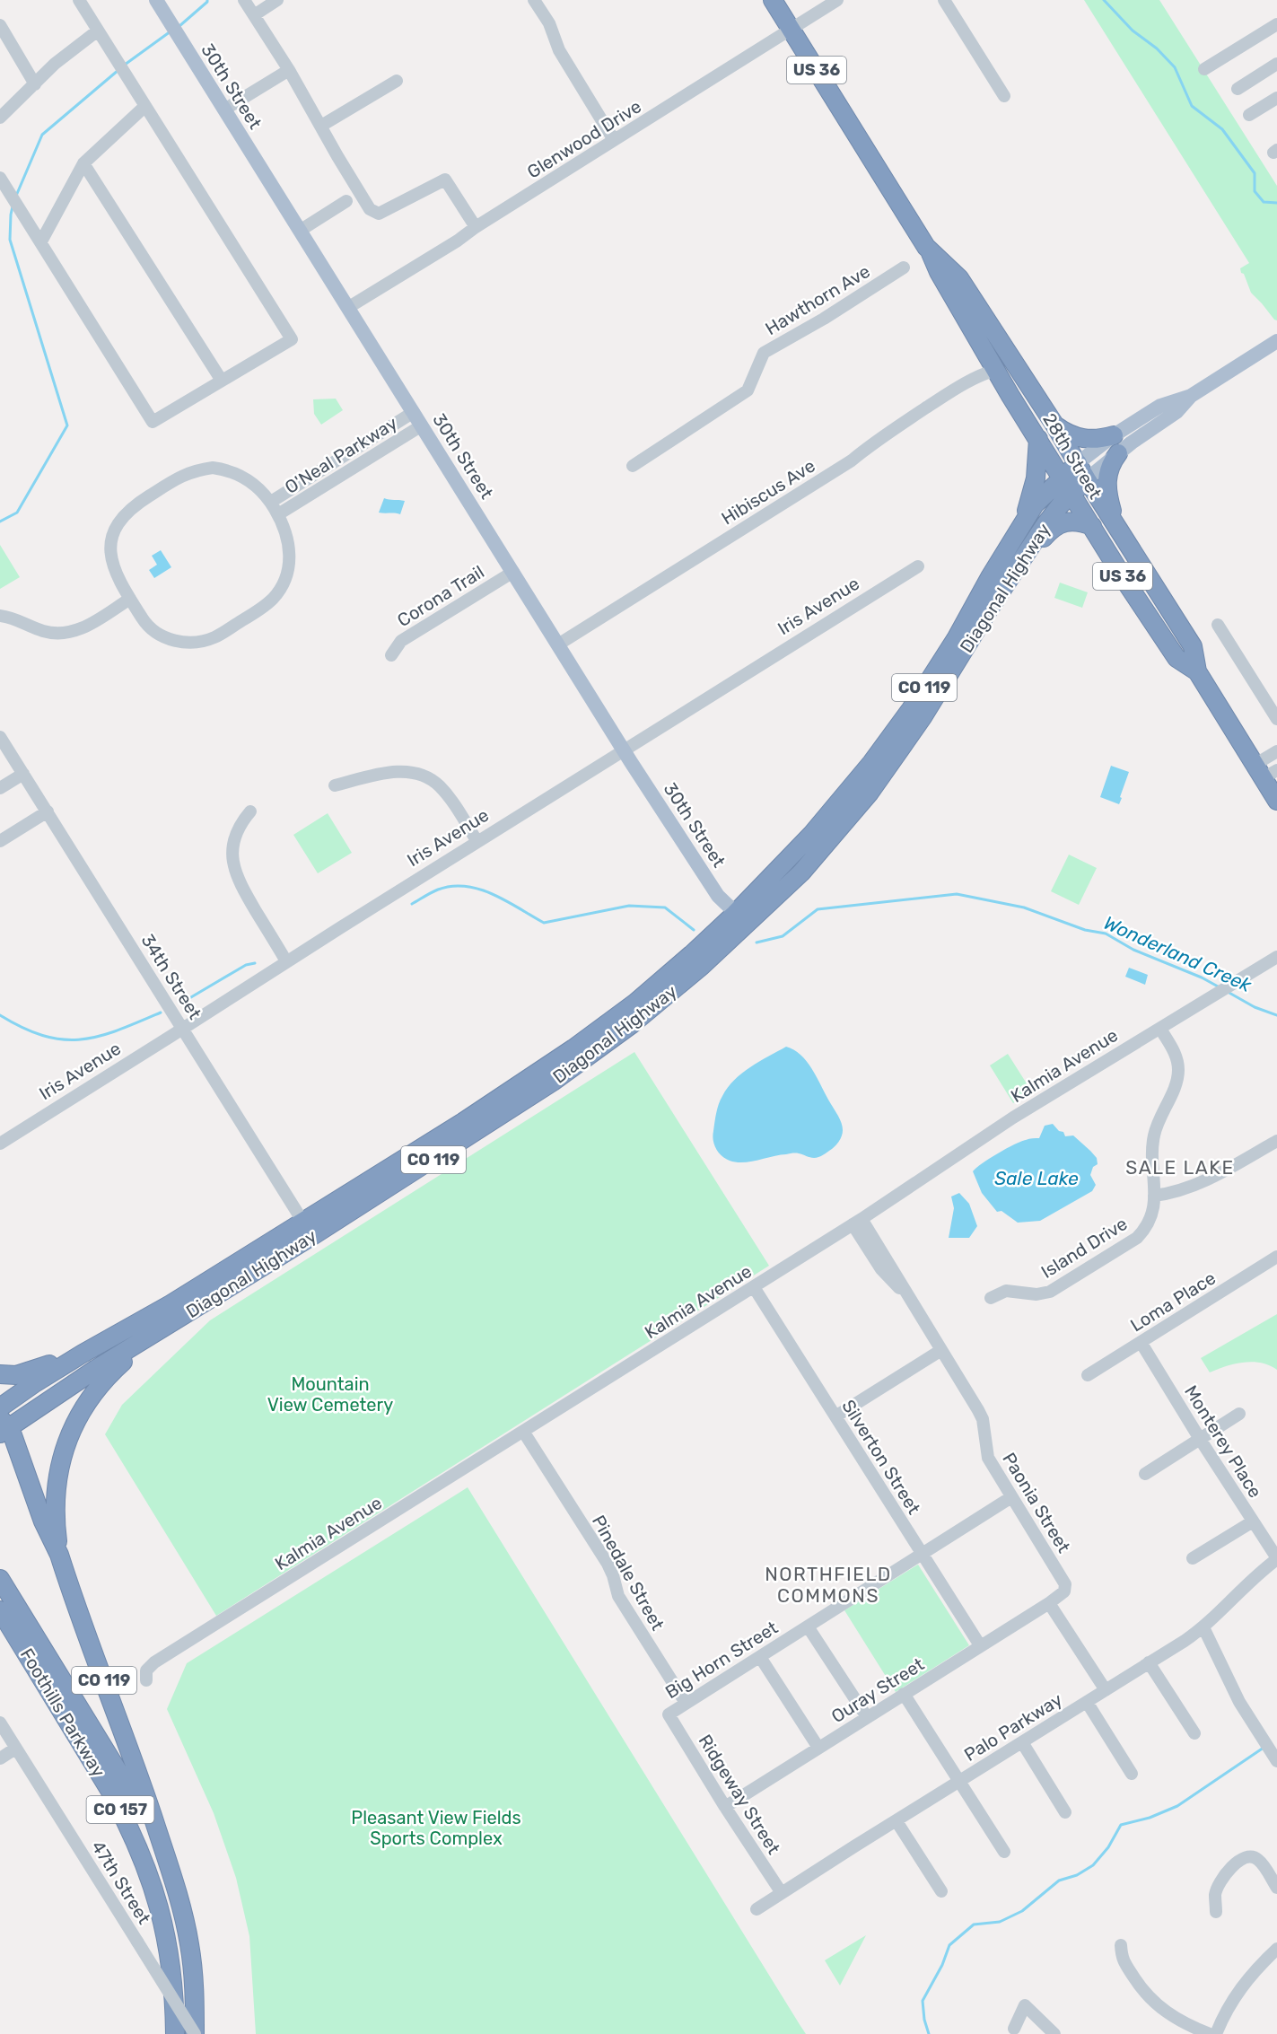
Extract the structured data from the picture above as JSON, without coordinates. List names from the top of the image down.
{
  "streets": {
    "highway": [
      "US 36",
      "28th Street",
      "Diagonal Highway",
      "CO 119",
      "Foothills Parkway",
      "CO 157"
    ],
    "main road": ["30th Street"],
    "street": [
      "Glenwood Drive",
      "Hawthorn Ave",
      "O'Neal Parkway",
      "Hibiscus Ave",
      "Corona Trail",
      "Iris Avenue",
      "34th Street",
      "Kalmia Avenue",
      "Island Drive",
      "Loma Place",
      "Monterey Place",
      "Silverton Street",
      "Paonia Street",
      "Pinedale Street",
      "Big Horn Street",
      "Ouray Street",
      "Palo Parkway",
      "Ridgeway Street",
      "47th Street"
    ]
  },
  "crossings": [
    ["30th Street", "Glenwood Drive"],
    ["30th Street", "O'Neal Parkway"],
    ["30th Street", "Hibiscus Ave"],
    ["30th Street", "Diagonal Highway"],
    ["30th Street", "Corona Trail"],
    ["30th Street", "Iris Avenue"],
    ["Glenwood Drive", "28th Street"],
    ["28th Street", "Hibiscus Ave"],
    ["28th Street", "Diagonal Highway"],
    ["28th Street", "CO 119"],
    ["Diagonal Highway", "CO 119"],
    ["Diagonal Highway", "34th Street"],
    ["Iris Avenue", "34th Street"],
    ["CO 119", "Foothills Parkway"],
    ["CO 119", "47th Street"],
    ["Kalmia Avenue", "Island Drive"],
    ["Kalmia Avenue", "Silverton Street"],
    ["Kalmia Avenue", "Paonia Street"],
    ["Kalmia Avenue", "Pinedale Street"],
    ["Loma Place", "Monterey Place"],
    ["Monterey Place", "Palo Parkway"],
    ["Silverton Street", "Big Horn Street"],
    ["Silverton Street", "Ouray Street"],
    ["Paonia Street", "Big Horn Street"],
    ["Paonia Street", "Ouray Street"],
    ["Pinedale Street", "Big Horn Street"],
    ["Big Horn Street", "Ridgeway Street"],
    ["Ouray Street", "Ridgeway Street"],
    ["Palo Parkway", "Ridgeway Street"]
  ],
  "districts": ["SALE LAKE", "NORTHFIELD COMMONS"],
  "water": ["Wonderland Creek", "Sale Lake"],
  "parks": ["Mountain View Cemetery", "Pleasant View Fields Sports Complex"]
}
